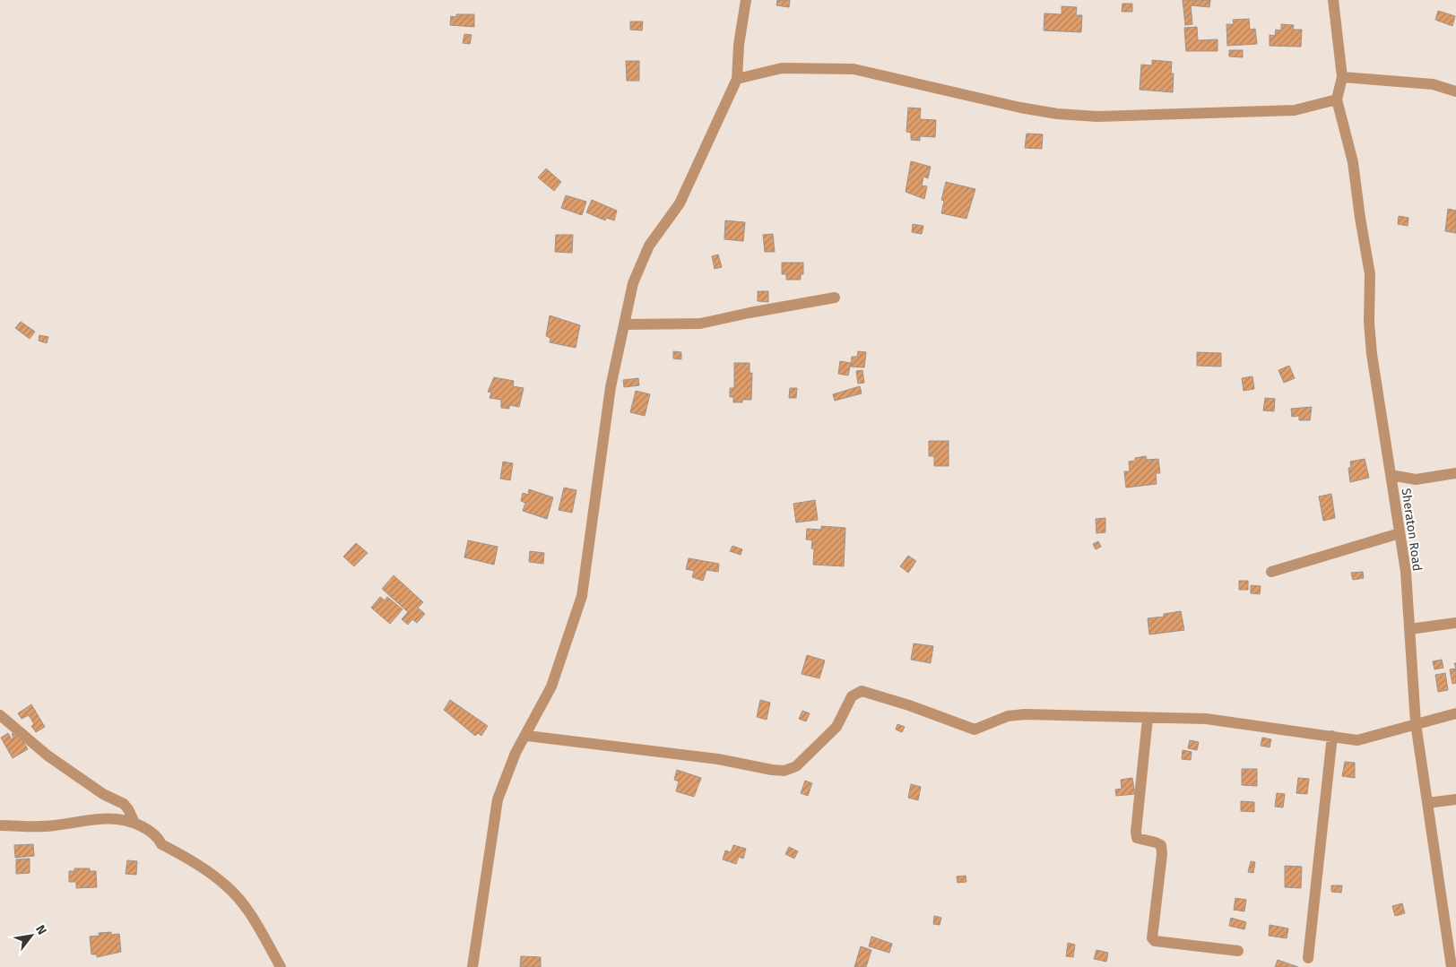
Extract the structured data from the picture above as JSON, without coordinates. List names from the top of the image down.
{
  "streets": {
    "street": ["Sheraton Road"]
  },
  "north": "top right"
}
